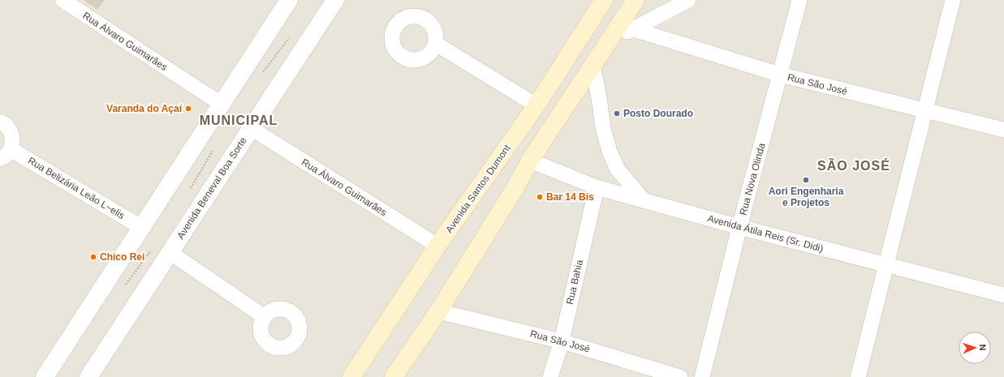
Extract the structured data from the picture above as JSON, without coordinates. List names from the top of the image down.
{
  "streets": {
    "main road": ["Avenida Santos Dumont"],
    "street": [
      "Rua Álvaro Guimarães",
      "Rua São José",
      "Rua Nova Olinda",
      "Rua Belizária Leão L~elis",
      "Avenida Beneval Boa Sorte",
      "Avenida Átila Reis (Sr. Didi)",
      "Rua Bahia"
    ]
  },
  "crossings": [
    ["Rua Álvaro Guimarães", "Avenida Beneval Boa Sorte"],
    ["Rua Álvaro Guimarães", "Avenida Santos Dumont"],
    ["Rua São José", "Rua Nova Olinda"],
    ["Rua São José", "Rua Bahia"],
    ["Rua Nova Olinda", "Avenida Átila Reis (Sr. Didi)"],
    ["Avenida Átila Reis (Sr. Didi)", "Rua Bahia"]
  ],
  "districts": ["MUNICIPAL", "SÃO JOSÉ"],
  "places": [
    "Varanda do Açaí",
    "Posto Dourado",
    "Aori Engenharia e Projetos",
    "Bar 14 Bis",
    "Chico Rei"
  ],
  "north": "right"
}
